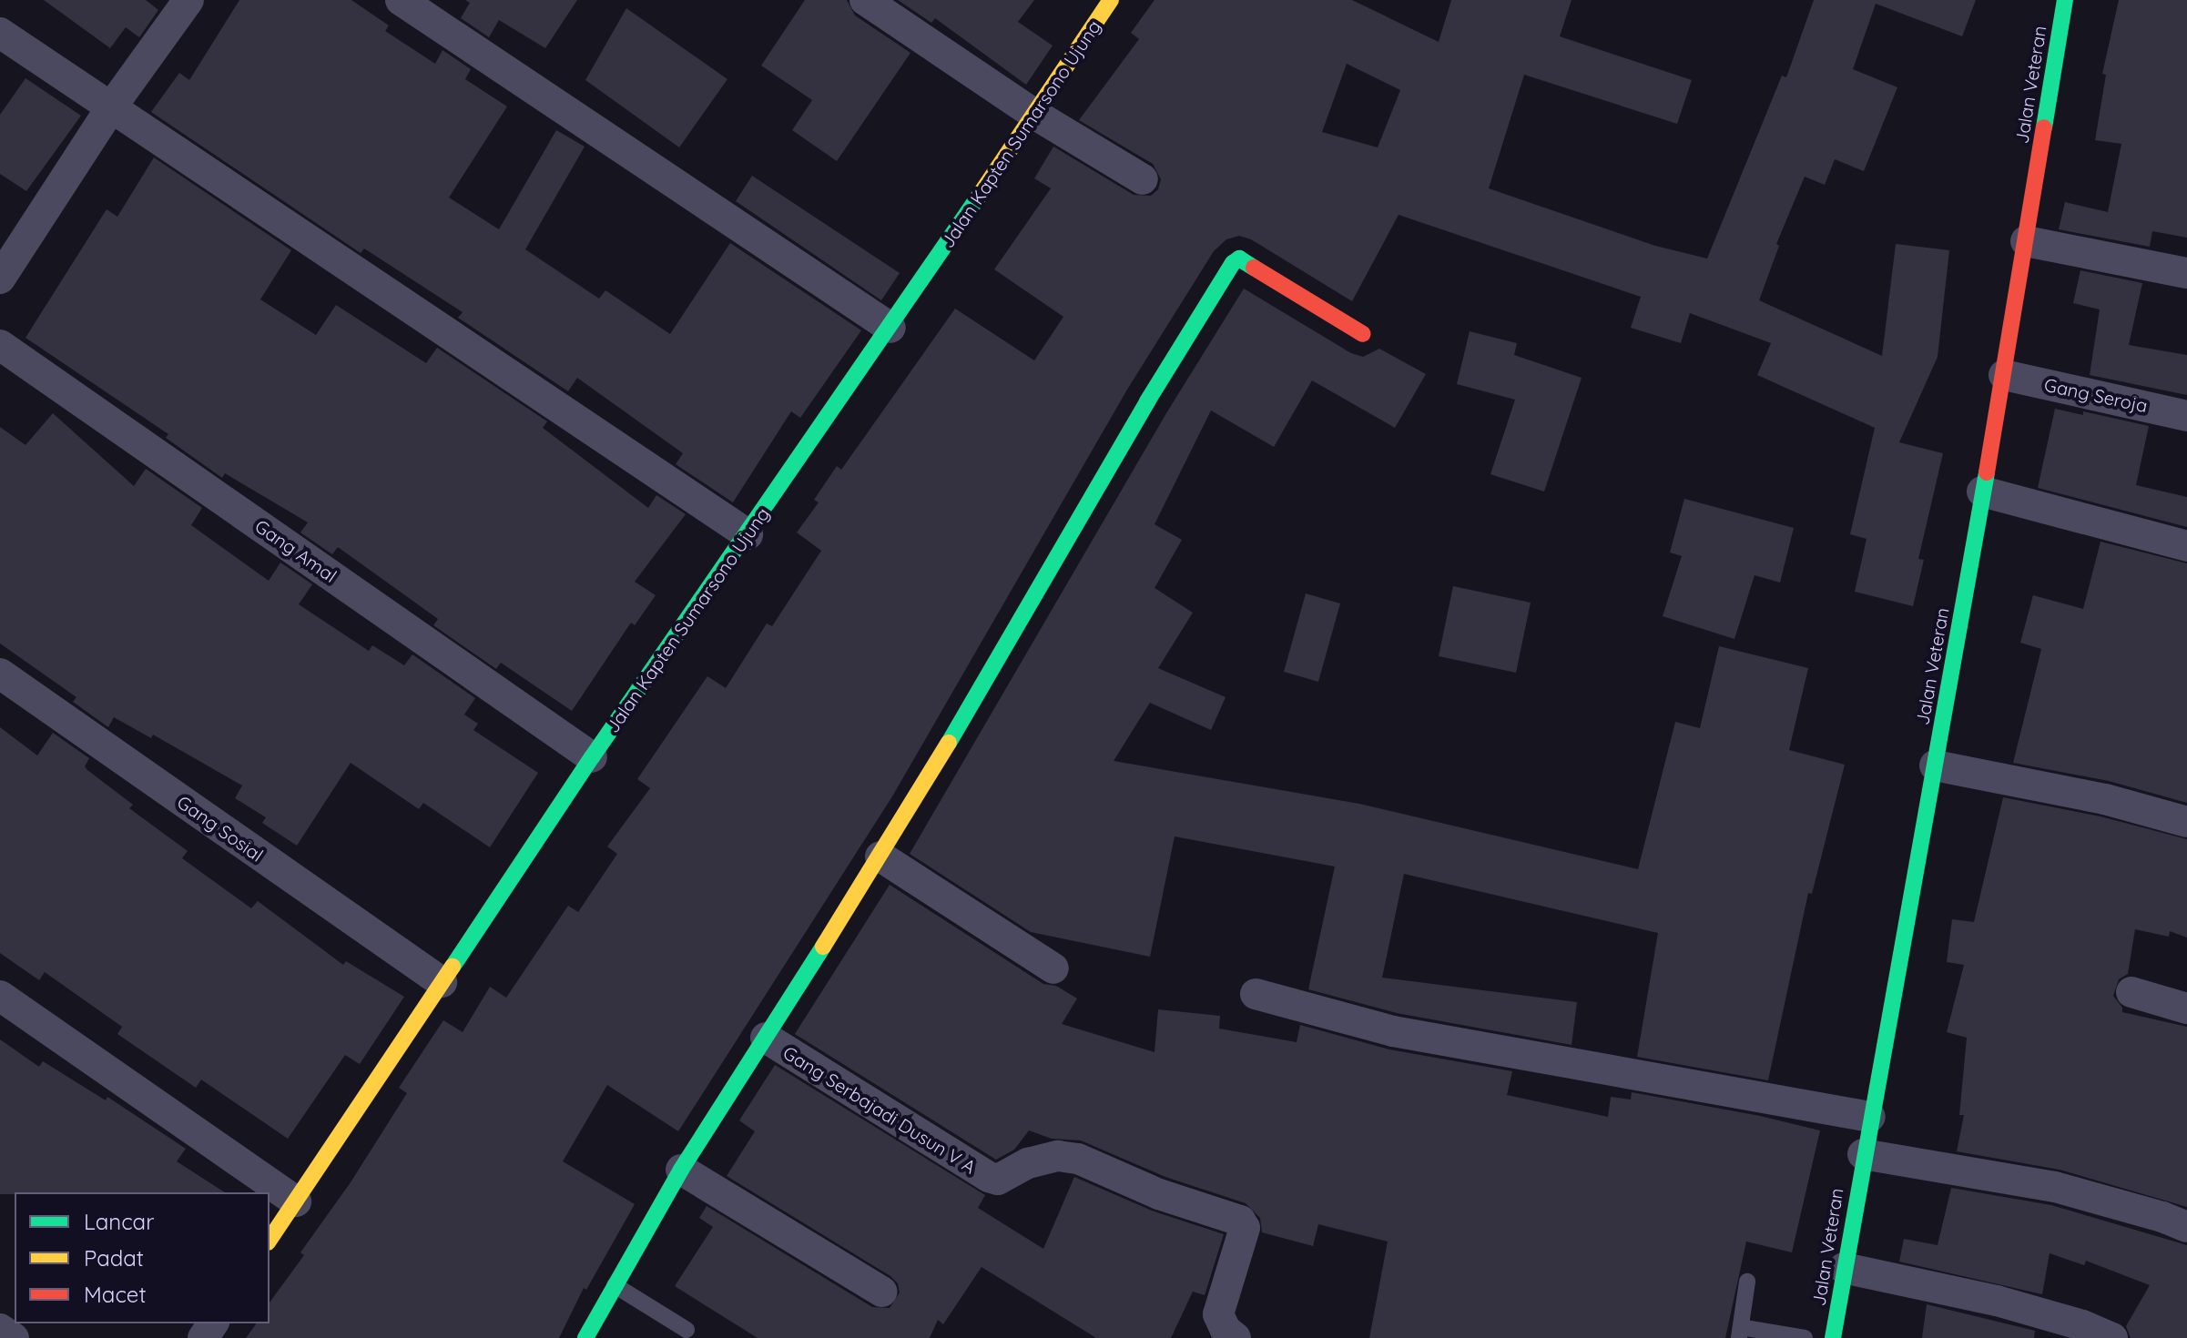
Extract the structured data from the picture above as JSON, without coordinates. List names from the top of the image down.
{
  "streets": {
    "street": [
      "Jalan Veteran",
      "Jalan Kapten Sumarsono Ujung",
      "Gang Seroja",
      "Gang Amal",
      "Gang Sosial",
      "Gang Serbajadi Dusun V A"
    ]
  },
  "crossings": [
    ["Jalan Veteran", "Gang Seroja"],
    ["Jalan Kapten Sumarsono Ujung", "Gang Amal"],
    ["Jalan Kapten Sumarsono Ujung", "Gang Sosial"]
  ],
  "legend": ["Lancar", "Padat", "Macet"]
}
